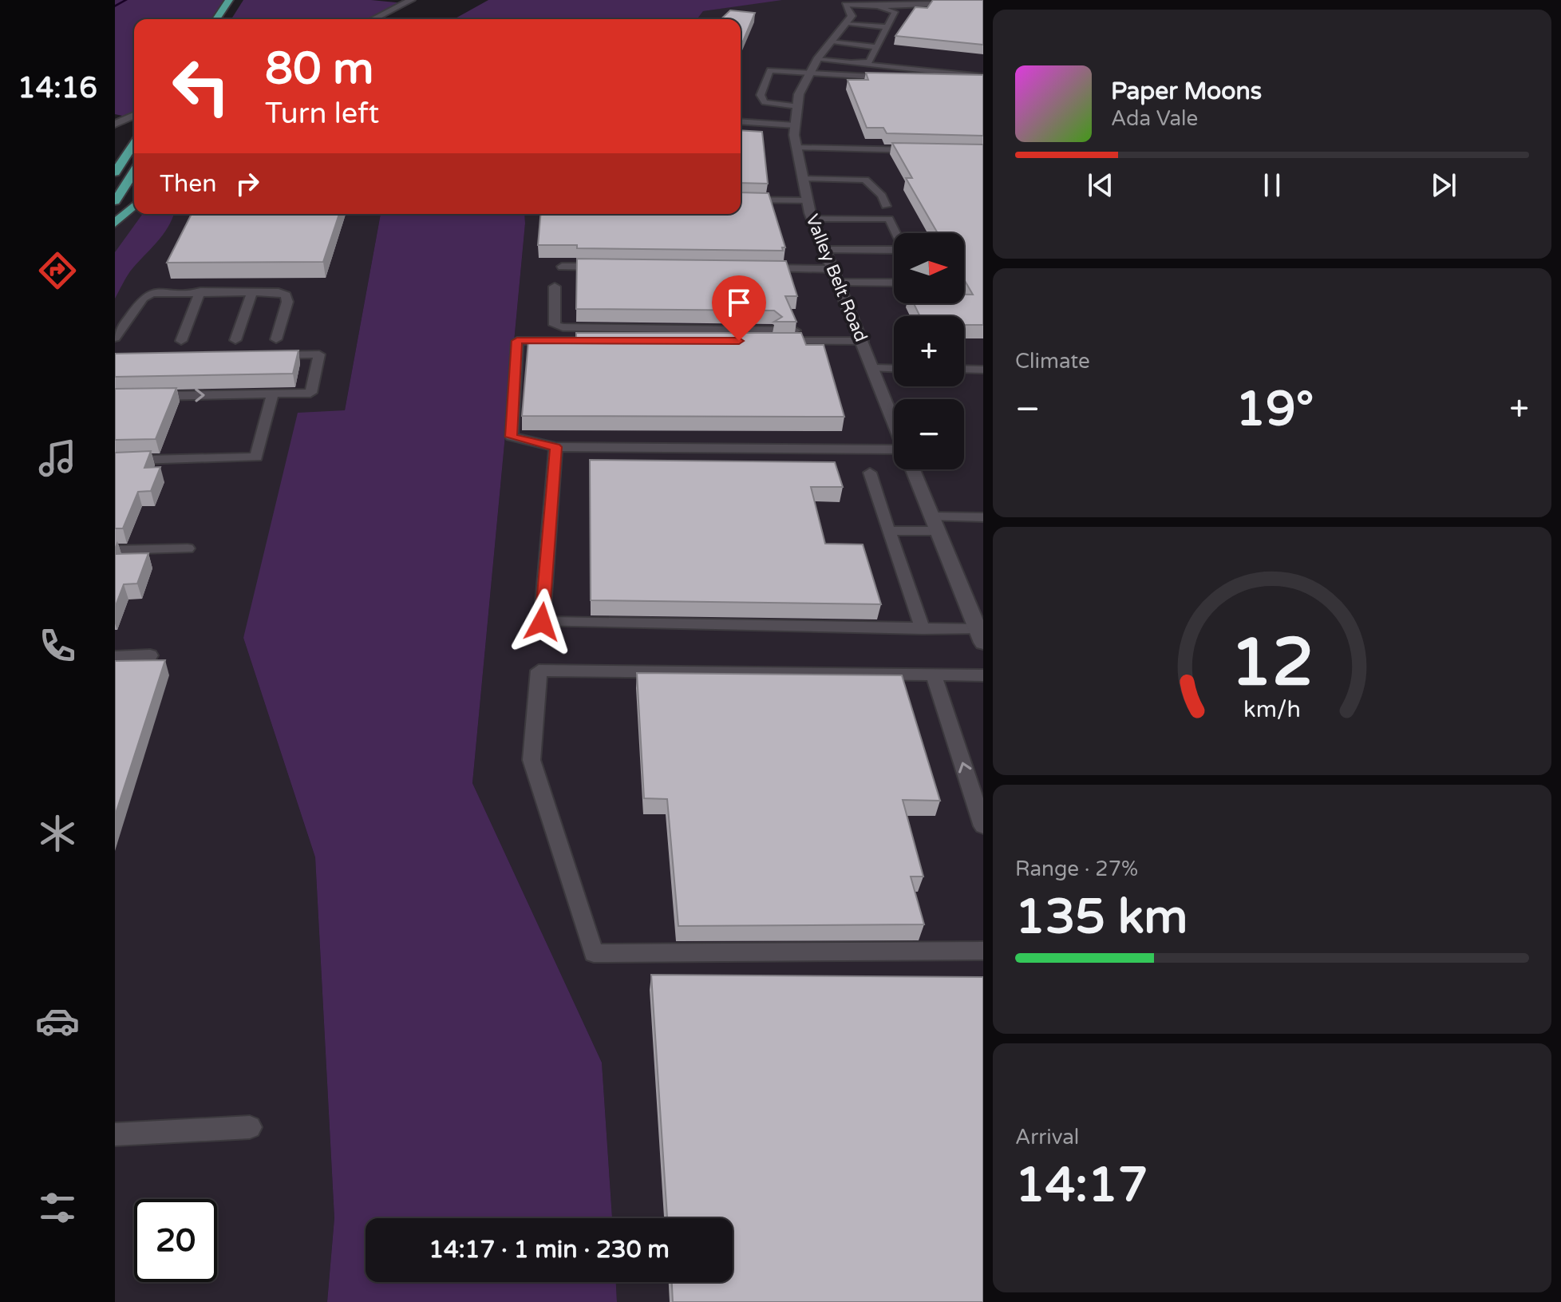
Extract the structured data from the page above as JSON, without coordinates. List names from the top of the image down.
{
  "streets": {
    "street": ["Valley Belt Road"]
  },
  "north": "right",
  "page": {
    "tabs": "14:16",
    "turn": ["80 m", "Turn left"],
    "song": ["Paper Moons", "Ada Vale"],
    "then": "Then",
    "map_buttons": ["+", "−"],
    "tile": [
      "Climate",
      ["Range · 27%", "135 km"],
      ["Arrival", "14:17"]
    ],
    "heat": ["−", "19°", "+"],
    "limit": "20",
    "trip": "14:17 · 1 min · 230 m",
    "gauge": ["12", "km/h"]
  }
}
